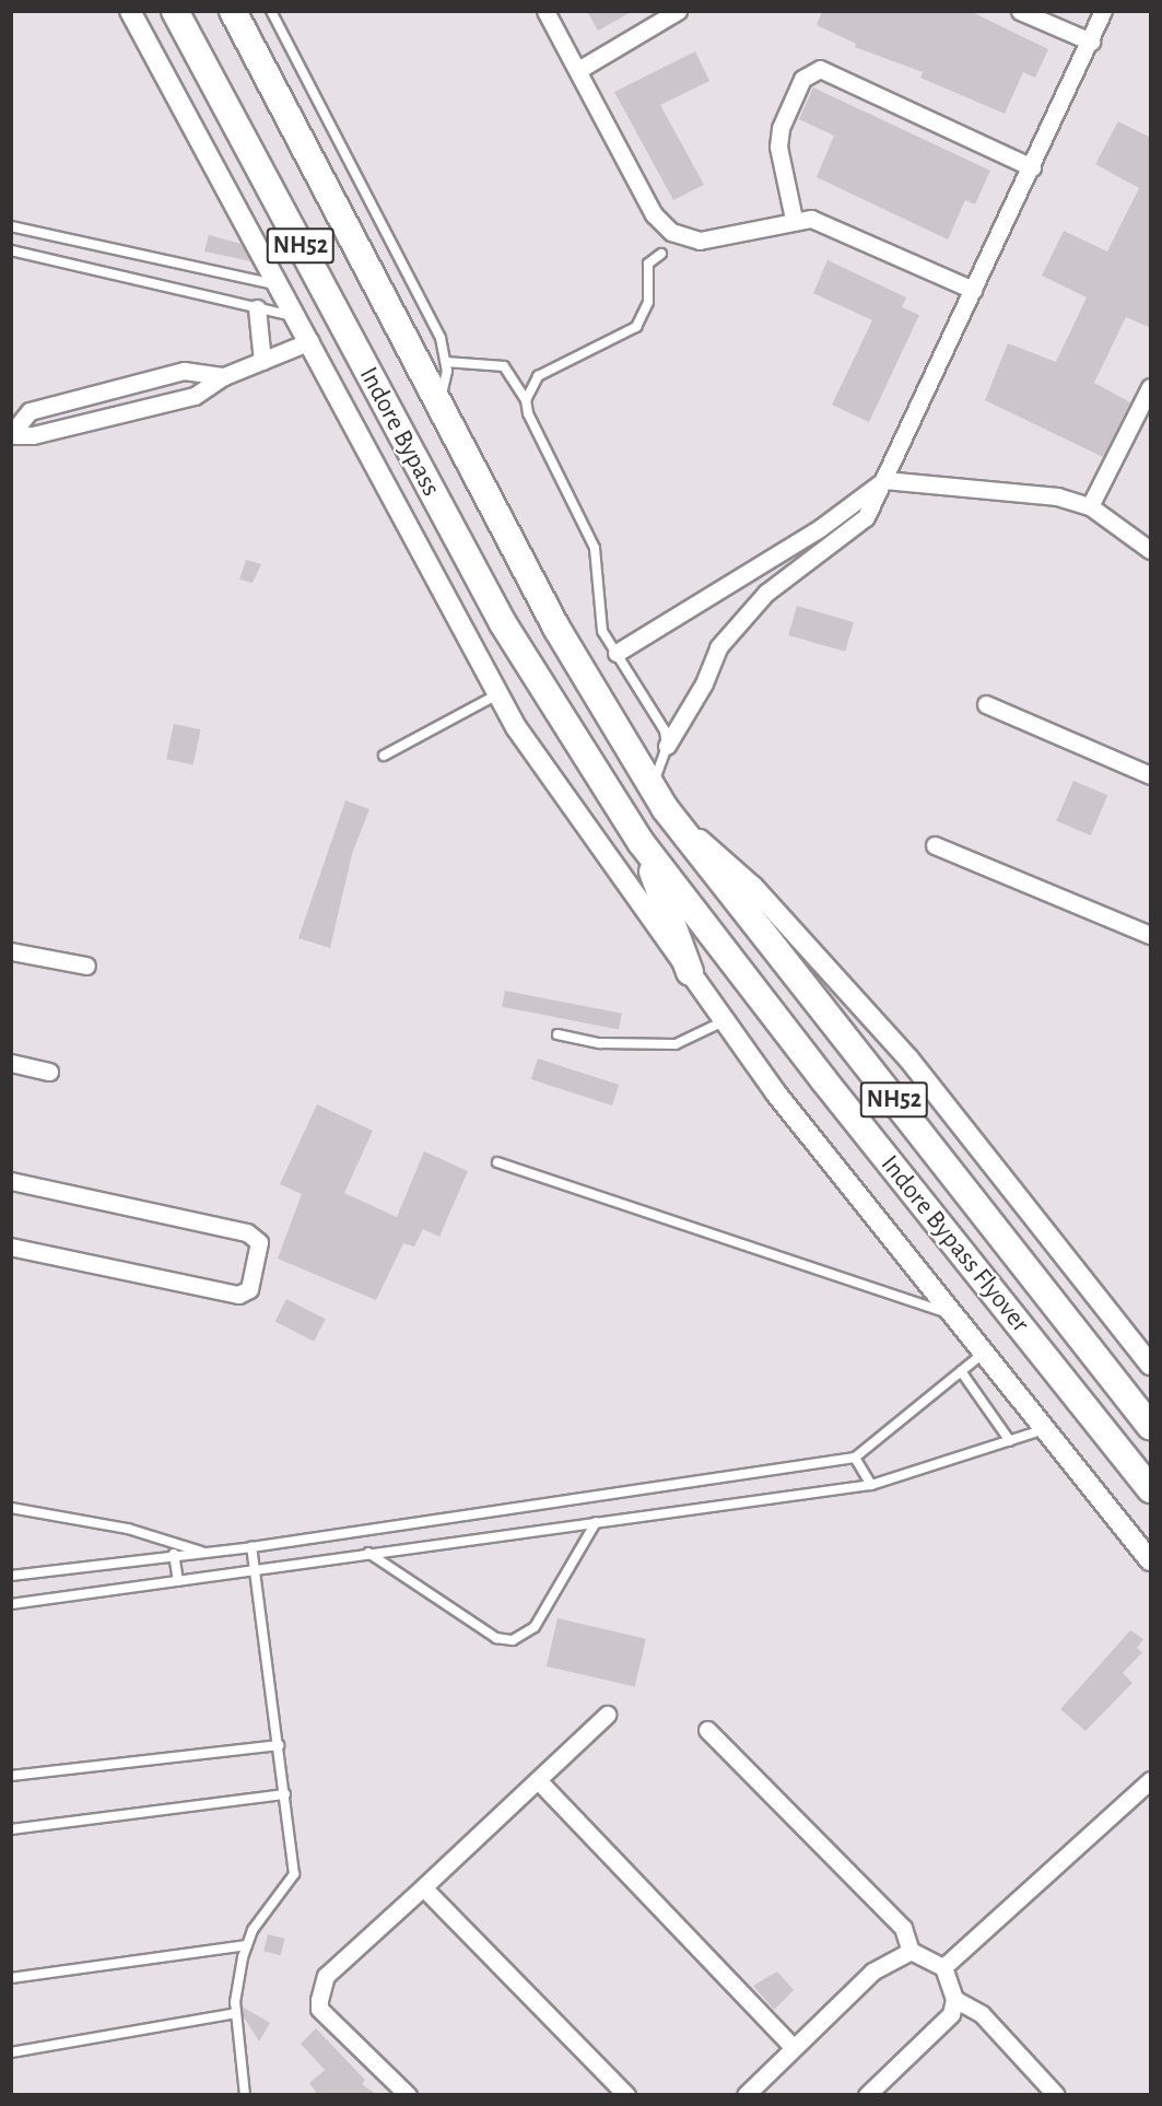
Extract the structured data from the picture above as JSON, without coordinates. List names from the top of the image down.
{
  "streets": {
    "highway": ["NH52", "Indore Bypass", "Indore Bypass Flyover"]
  },
  "crossings": [
    ["Indore Bypass", "Indore Bypass Flyover"]
  ]
}
